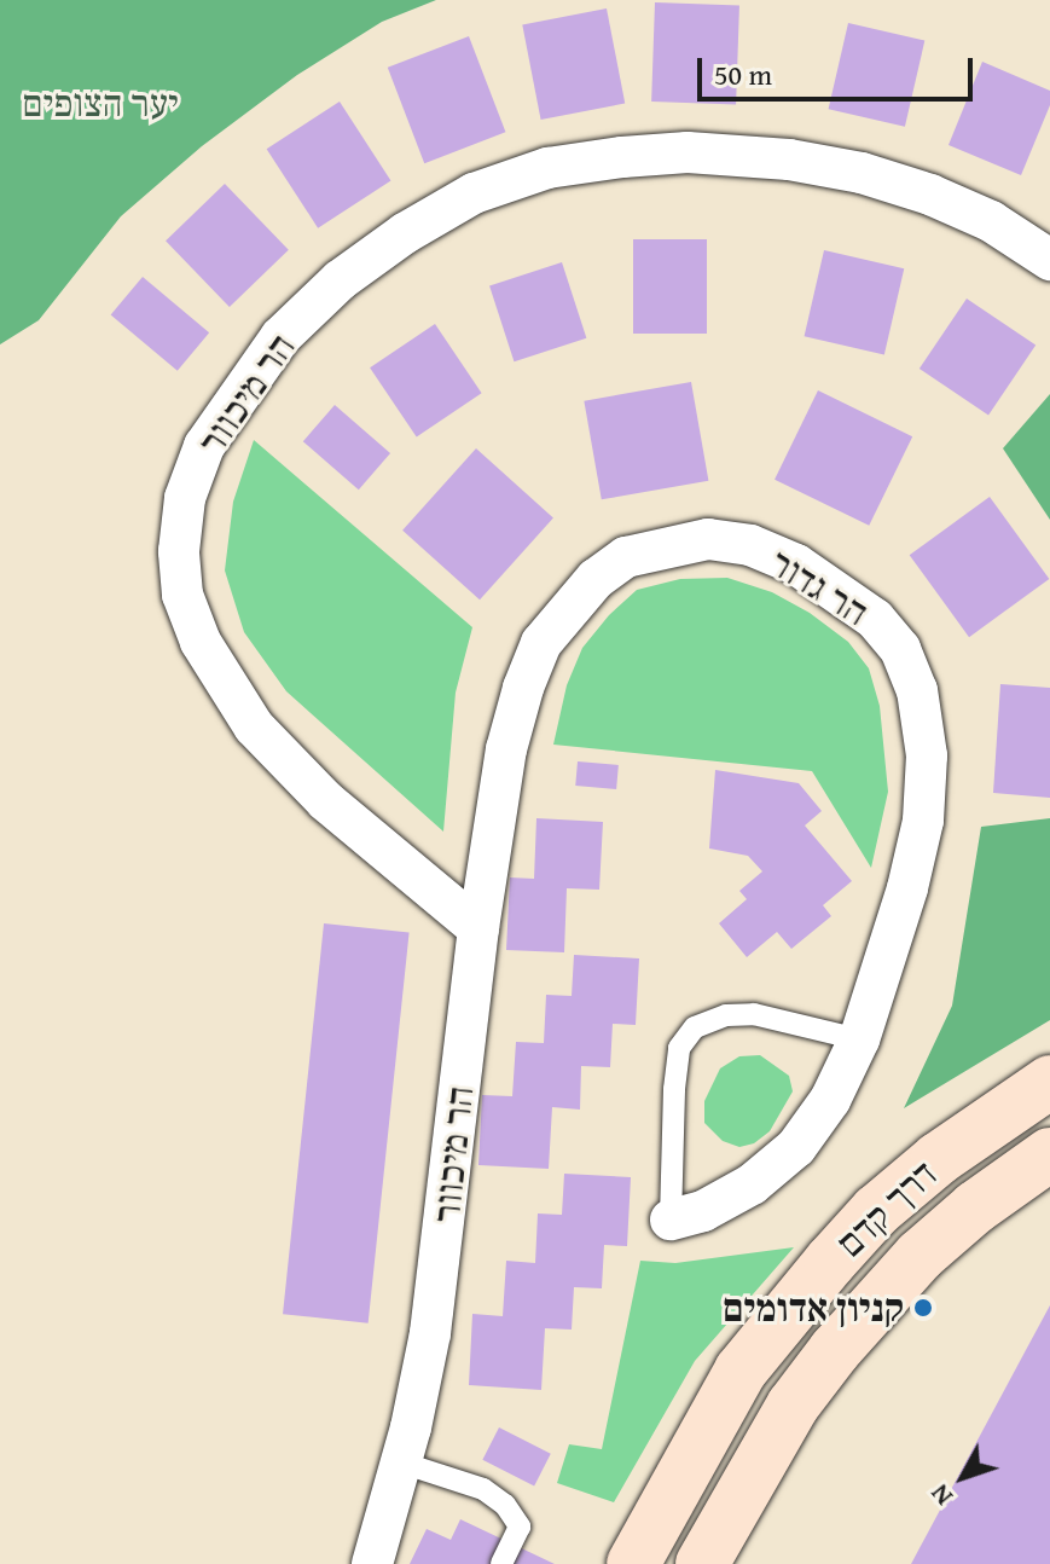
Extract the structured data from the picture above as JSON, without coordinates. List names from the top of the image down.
{
  "streets": {
    "main road": ["דרך קדם"],
    "street": ["הר מיכוור", "הר גדור"]
  },
  "crossings": [
    ["הר מיכוור", "הר גדור"]
  ],
  "parks": ["יער הצופים"],
  "places": ["קניון אדומים"],
  "scale_bar": "50 m",
  "north": "bottom left"
}
